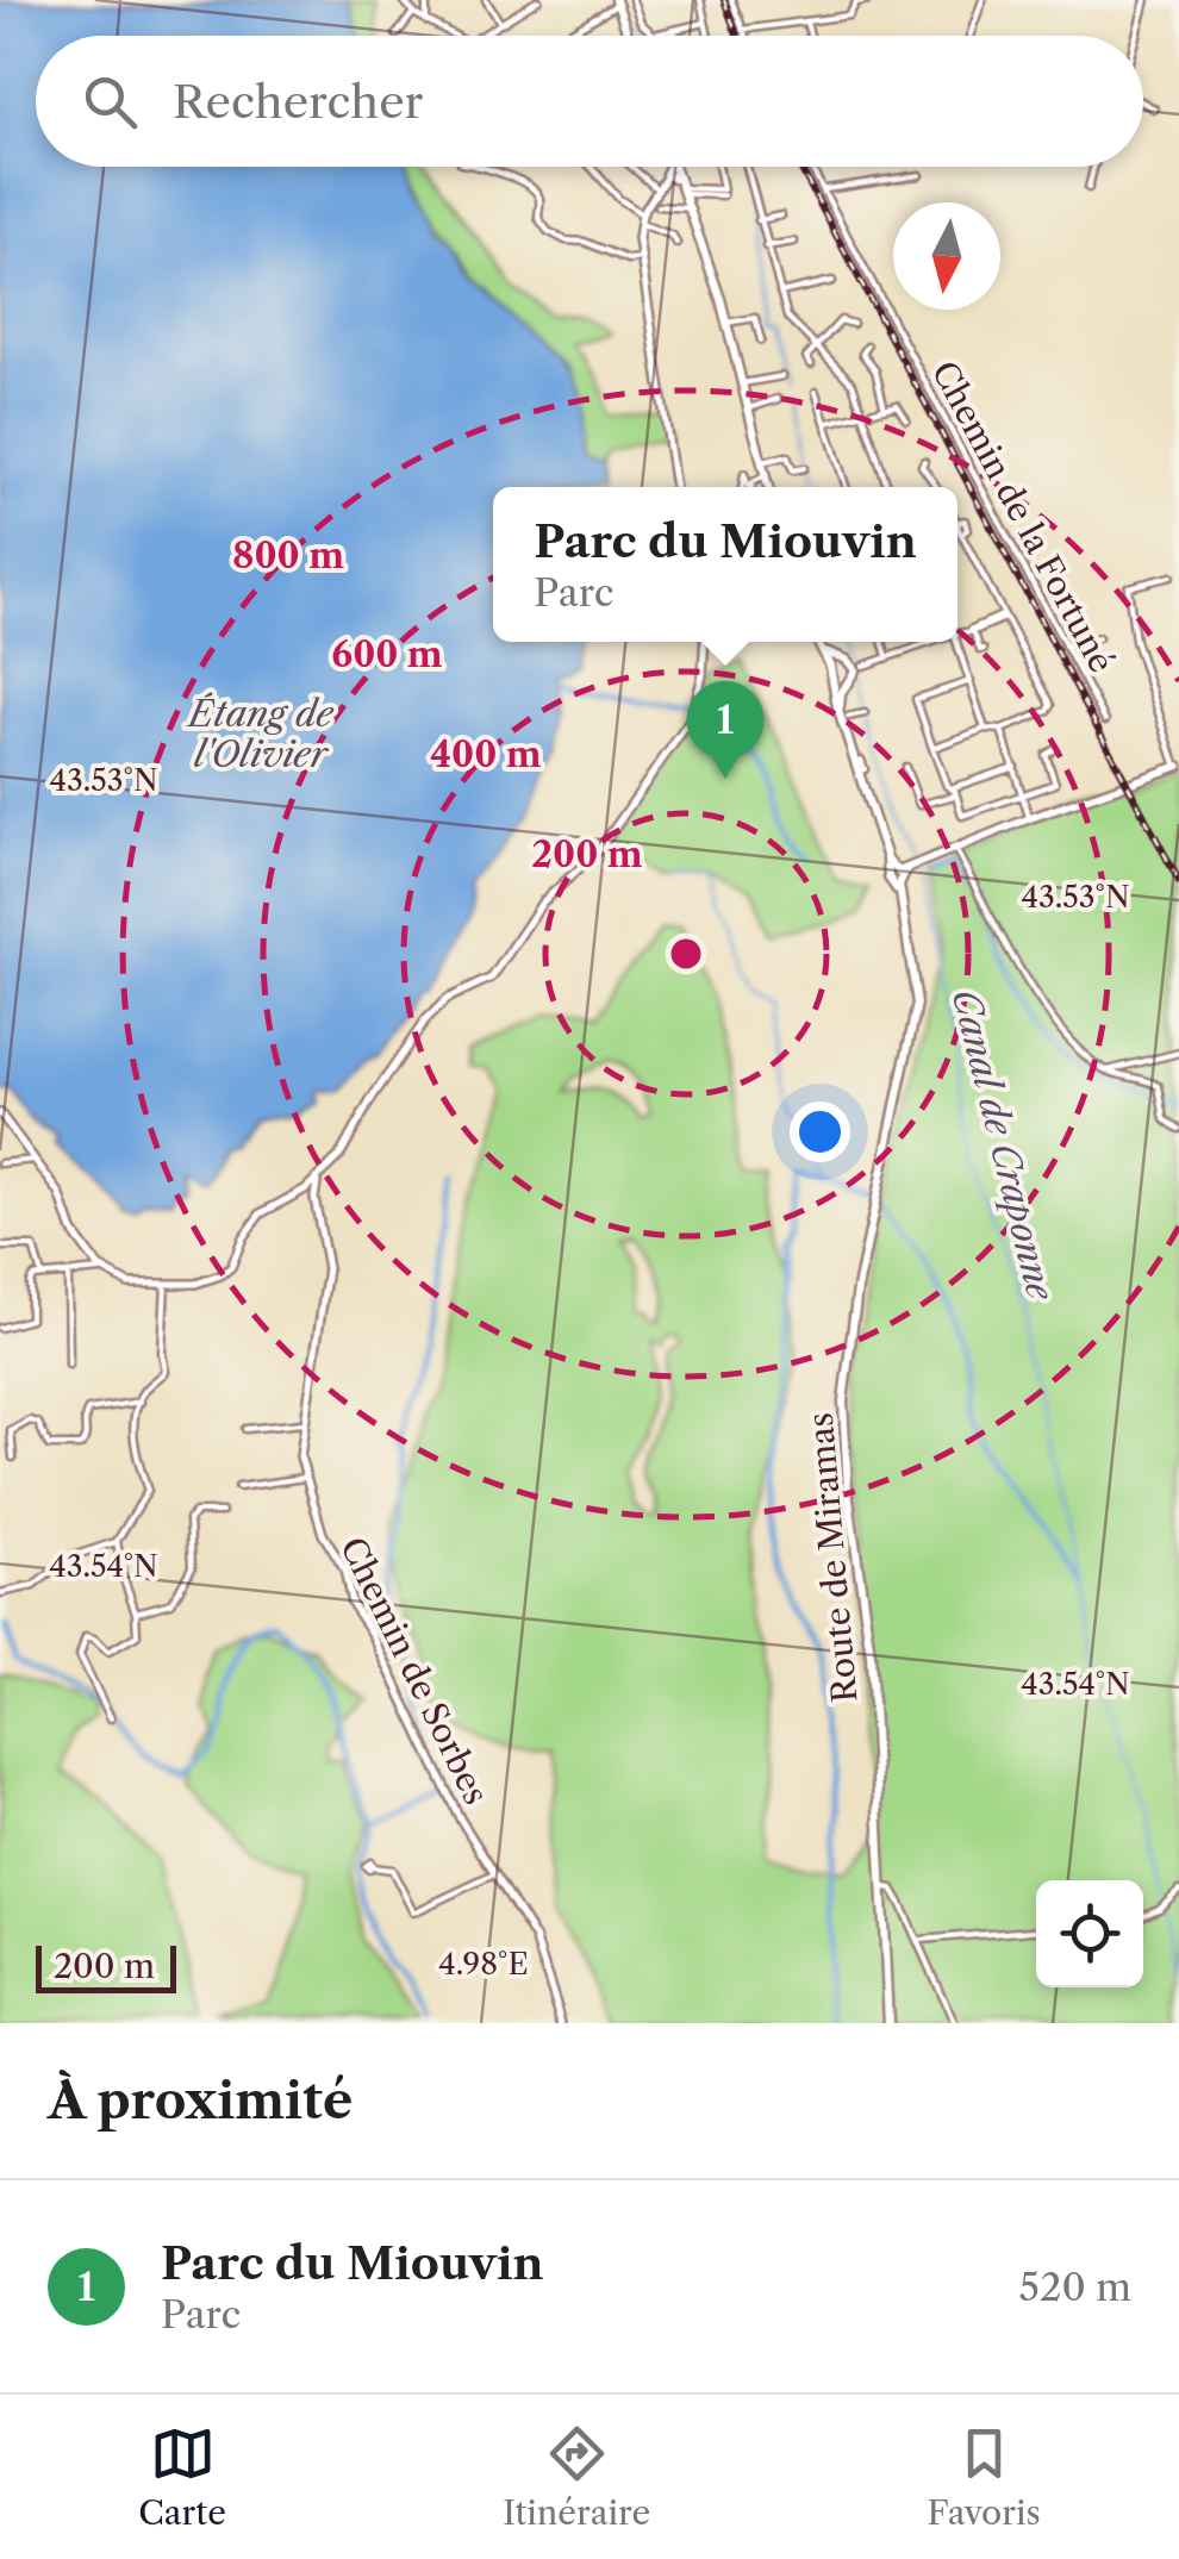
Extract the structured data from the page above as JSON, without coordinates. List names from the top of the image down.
{
  "streets": {
    "main road": ["Route de Miramas"],
    "street": ["Chemin de la Fortuné", "Chemin de Sorbes"]
  },
  "water": ["Étang de l'Olivier", "Canal de Craponne"],
  "scale_bar": "200 m",
  "north": "bottom",
  "page": {
    "search": "Rechercher",
    "popup": ["Parc du Miouvin", "Parc"],
    "pins": "1",
    "scale": "200 m",
    "heading": "À proximité",
    "list": [
      {
        "mark": "1",
        "name": "Parc du Miouvin",
        "note": "Parc",
        "value": "520 m"
      }
    ],
    "nav": ["Carte", "Itinéraire", "Favoris"]
  },
  "coordinates": ["43.53°N", "43.54°N", "4.98°E"],
  "rings": [
    "800 m",
    "600 m",
    "400 m",
    "200 m"
  ]
}
